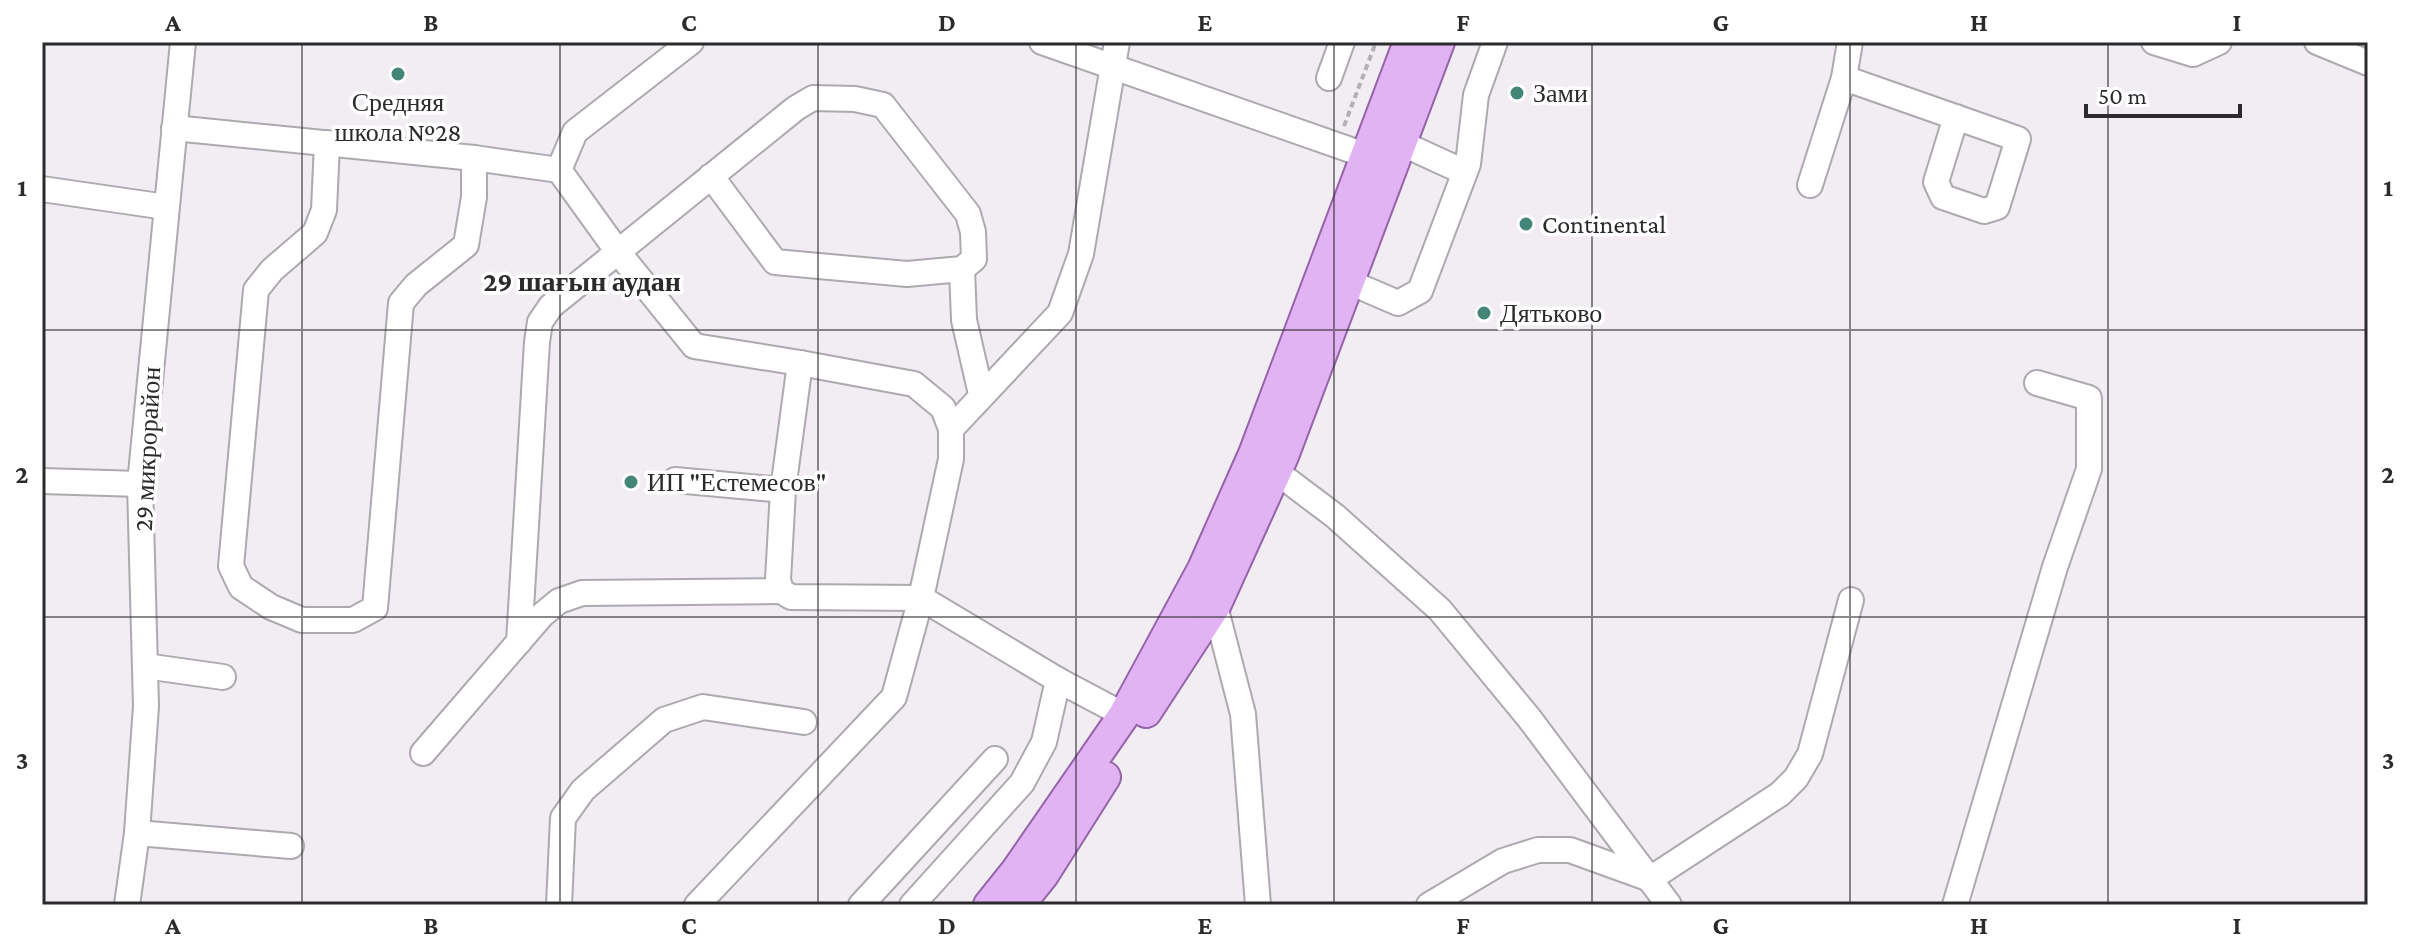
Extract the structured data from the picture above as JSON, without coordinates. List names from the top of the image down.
{
  "streets": {
    "street": ["29 микрорайон"]
  },
  "districts": ["29 шағын аудан"],
  "places": [
    "Средняя школа №28",
    "Зами",
    "Continental",
    "Дятьково",
    "ИП \"Естемесов\""
  ],
  "scale_bar": "50 m",
  "grid": {
    "columns": [
      "A",
      "B",
      "C",
      "D",
      "E",
      "F",
      "G",
      "H",
      "I"
    ],
    "rows": ["1", "2", "3"]
  }
}
